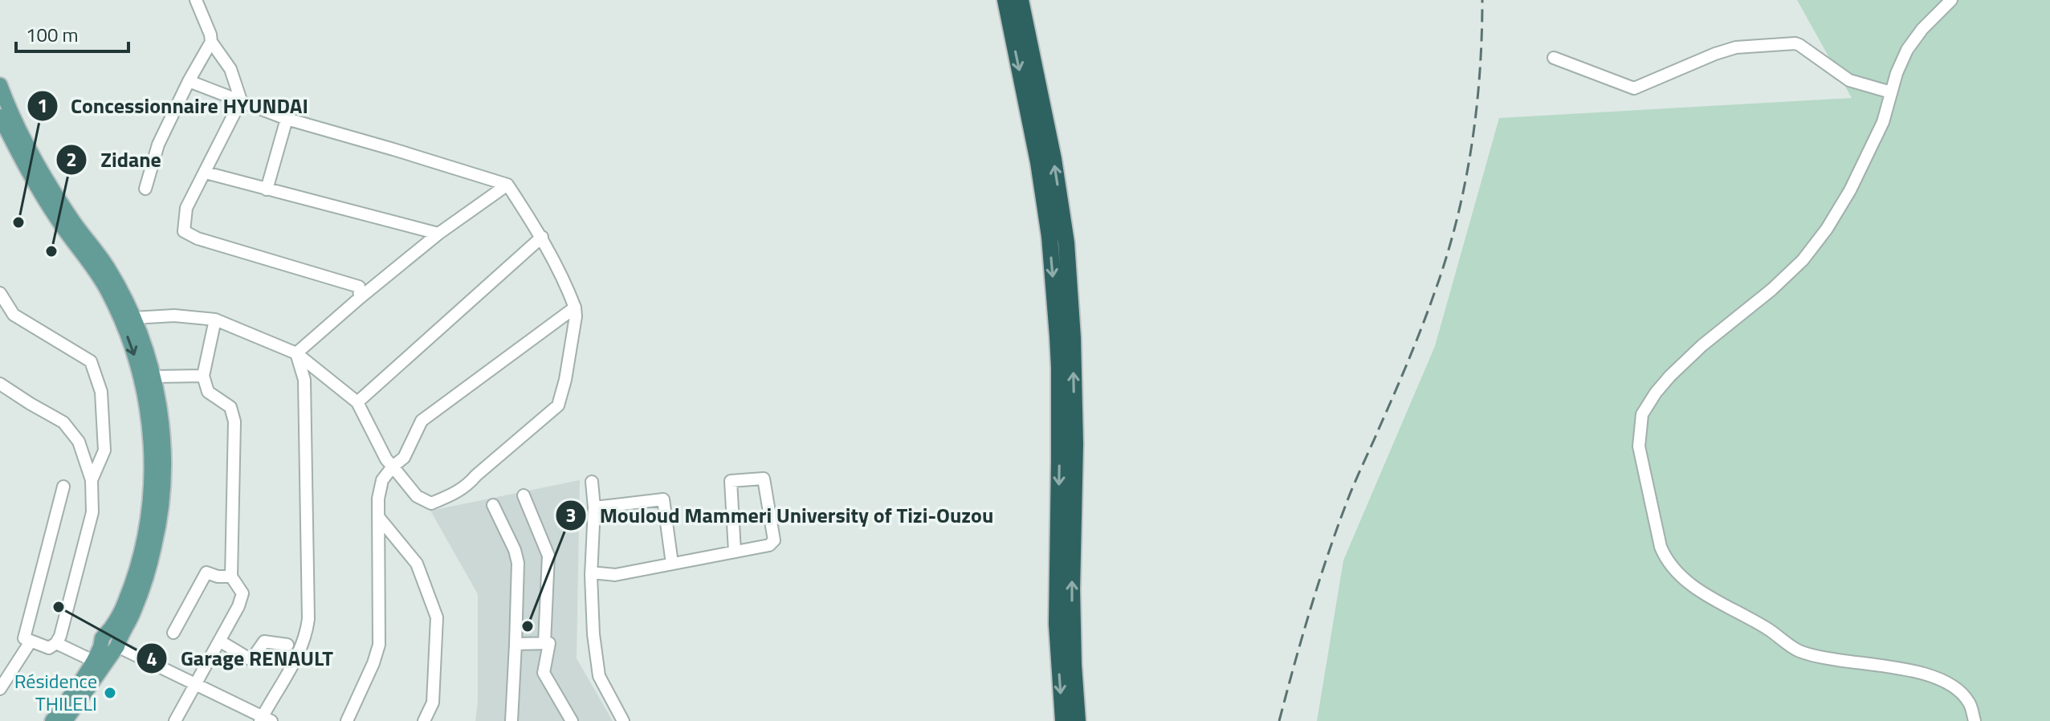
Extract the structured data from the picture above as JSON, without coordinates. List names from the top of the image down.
{
  "places": [
    "Concessionnaire HYUNDAI",
    "Zidane",
    "Garage RENAULT",
    "Mouloud Mammeri University of Tizi-Ouzou",
    "Résidence THILELI"
  ],
  "scale_bar": "100 m"
}
